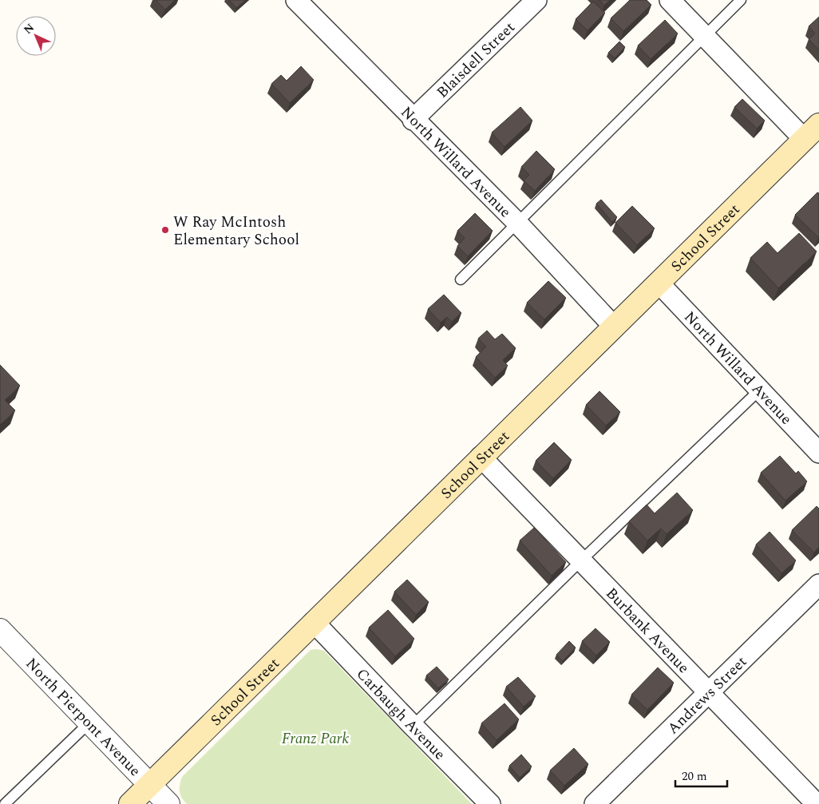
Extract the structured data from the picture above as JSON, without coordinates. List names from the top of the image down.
{
  "streets": {
    "main road": ["School Street"],
    "street": [
      "Blaisdell Street",
      "North Willard Avenue",
      "Burbank Avenue",
      "Andrews Street",
      "Carbaugh Avenue",
      "North Pierpont Avenue"
    ]
  },
  "crossings": [
    ["Blaisdell Street", "North Willard Avenue"],
    ["North Willard Avenue", "School Street"],
    ["School Street", "Burbank Avenue"],
    ["School Street", "Carbaugh Avenue"],
    ["School Street", "North Pierpont Avenue"],
    ["Burbank Avenue", "Andrews Street"]
  ],
  "parks": ["Franz Park"],
  "places": ["W Ray McIntosh Elementary School"],
  "scale_bar": "20 m",
  "north": "top left"
}
